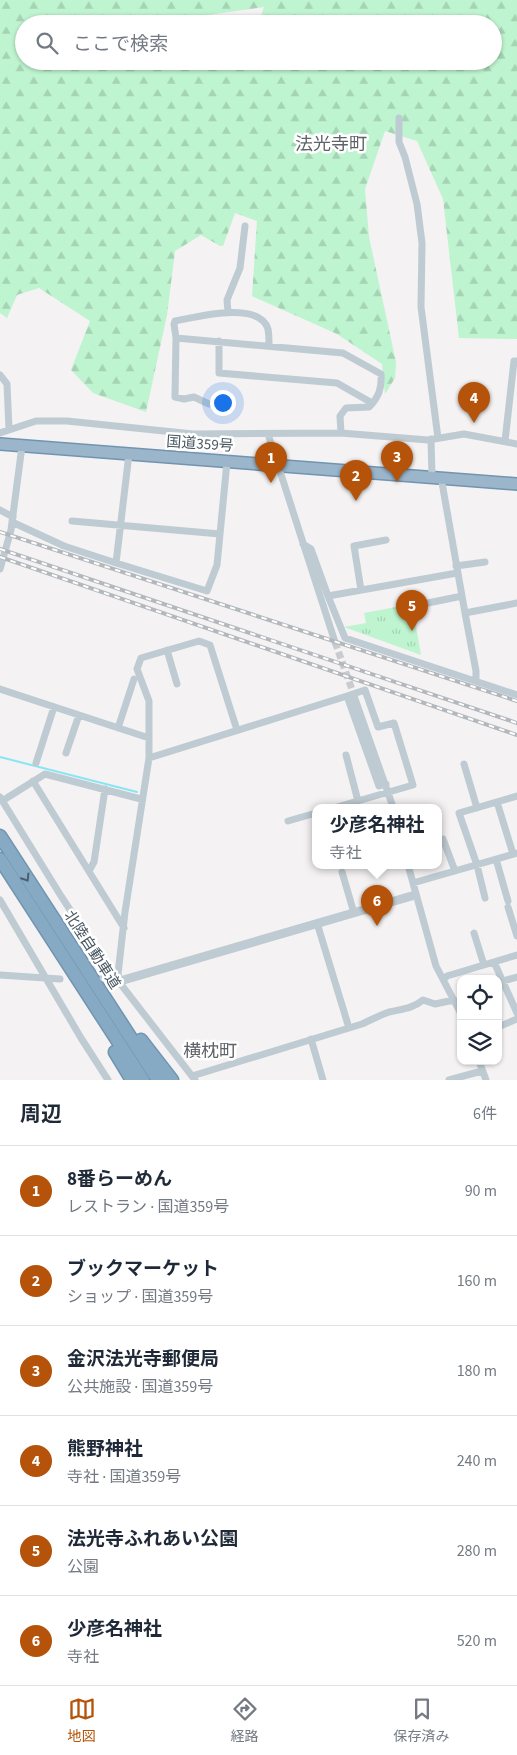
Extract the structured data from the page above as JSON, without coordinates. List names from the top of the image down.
{
  "streets": {
    "highway": ["国道359号", "北陸自動車道"]
  },
  "districts": ["法光寺町", "横枕町"],
  "page": {
    "search": "ここで検索",
    "pins": [
      "4",
      "3",
      "1",
      "2",
      "5",
      "6"
    ],
    "popup": ["少彦名神社", "寺社"],
    "heading": ["周辺", "6件"],
    "list": [
      {
        "mark": "1",
        "name": "8番らーめん",
        "note": "レストラン · 国道359号",
        "value": "90 m"
      },
      {
        "mark": "2",
        "name": "ブックマーケット",
        "note": "ショップ · 国道359号",
        "value": "160 m"
      },
      {
        "mark": "3",
        "name": "金沢法光寺郵便局",
        "note": "公共施設 · 国道359号",
        "value": "180 m"
      },
      {
        "mark": "4",
        "name": "熊野神社",
        "note": "寺社 · 国道359号",
        "value": "240 m"
      },
      {
        "mark": "5",
        "name": "法光寺ふれあい公園",
        "note": "公園",
        "value": "280 m"
      },
      {
        "mark": "6",
        "name": "少彦名神社",
        "note": "寺社",
        "value": "520 m"
      }
    ],
    "nav": ["地図", "経路", "保存済み"]
  }
}
